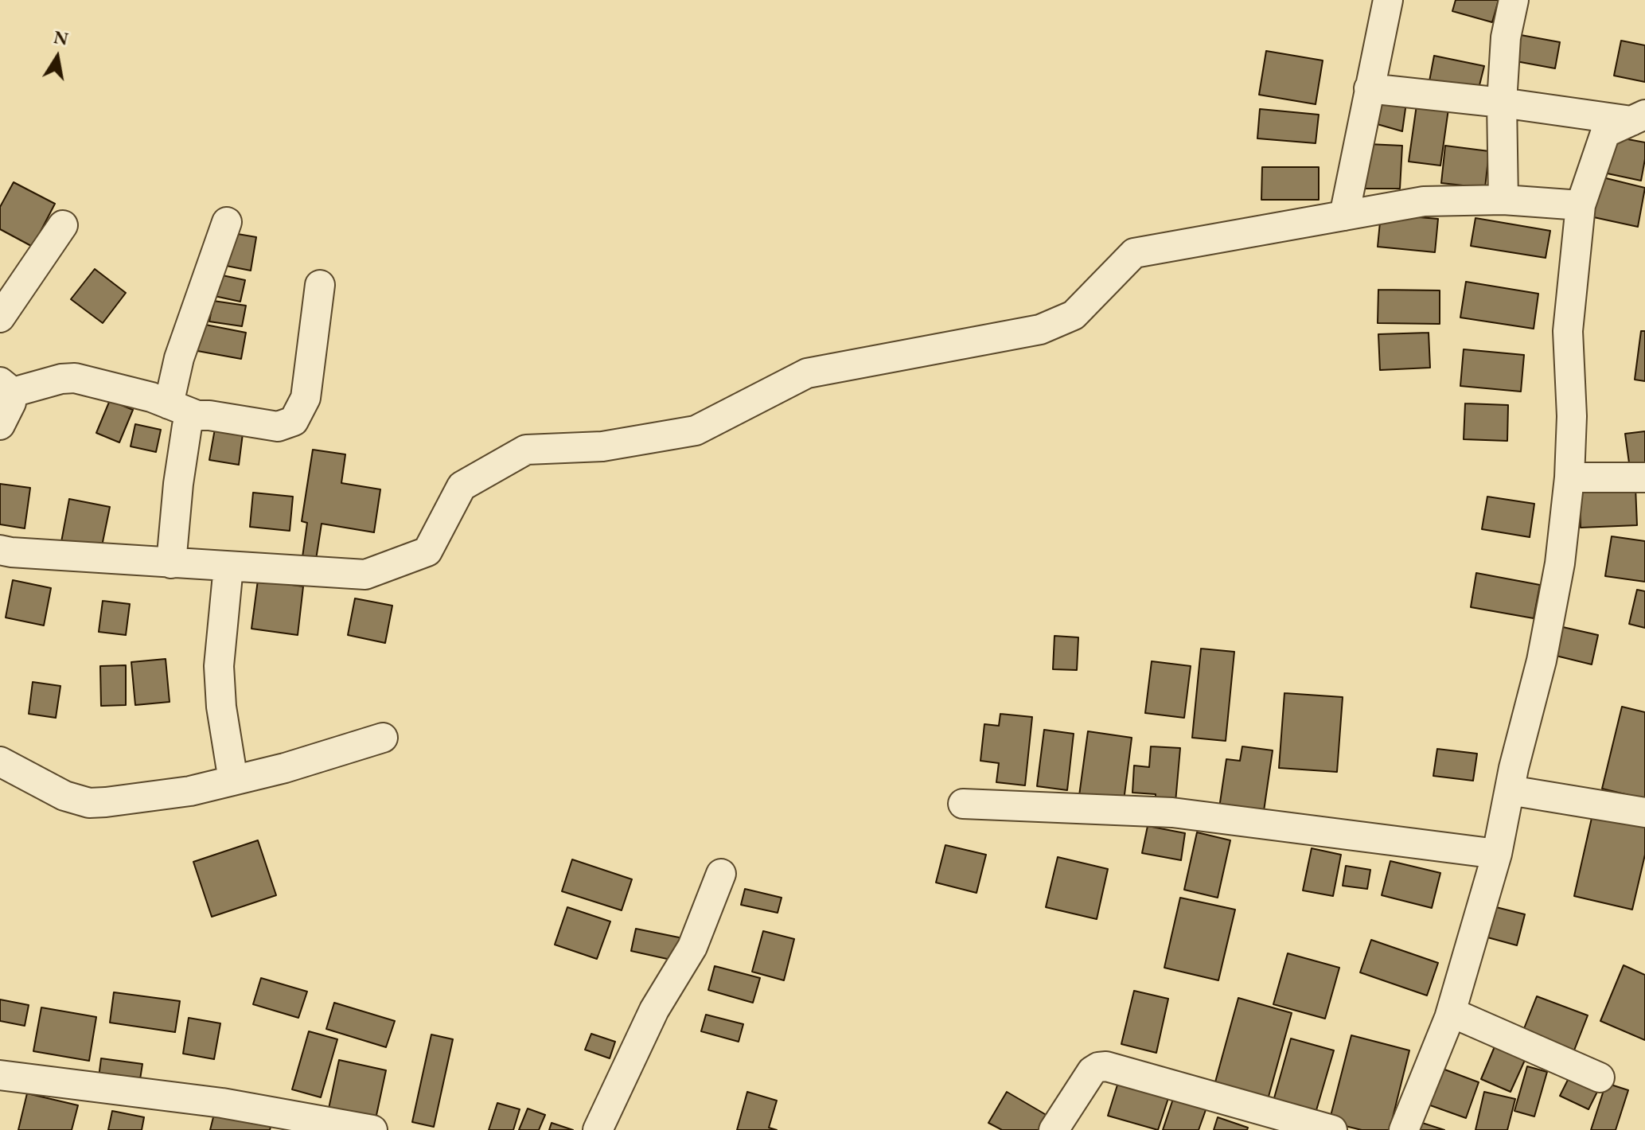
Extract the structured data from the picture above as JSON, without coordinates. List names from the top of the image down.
{
  "north": "top"
}
